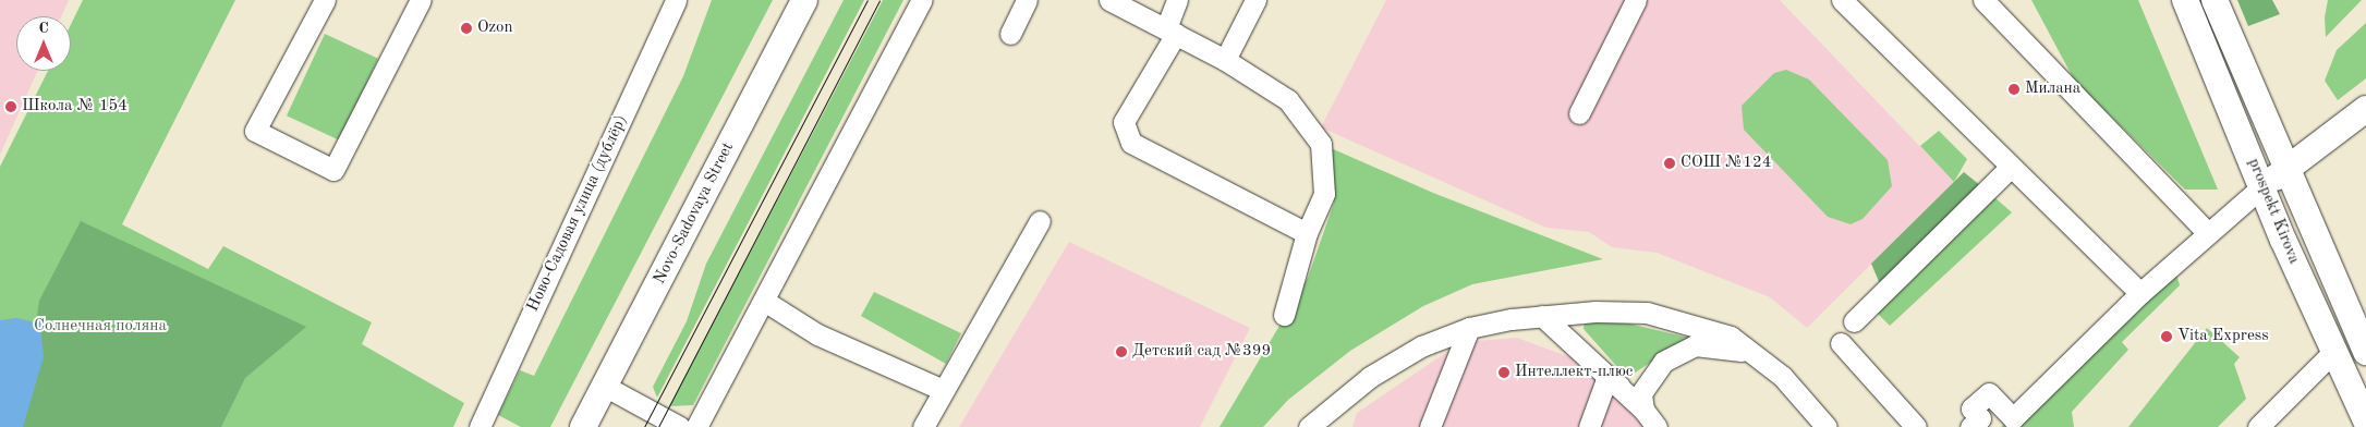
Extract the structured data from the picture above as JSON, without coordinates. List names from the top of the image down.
{
  "streets": {
    "main road": ["prospekt Kirova", "Novo-Sadovaya Street"],
    "street": ["Ново-Садовая улица (дублёр)"]
  },
  "parks": ["Солнечная поляна"],
  "places": [
    "Ozon",
    "Милана",
    "Школа № 154",
    "СОШ №124",
    "Vita Express",
    "Детский сад №399",
    "Интеллект-плюс"
  ],
  "north": "top"
}
